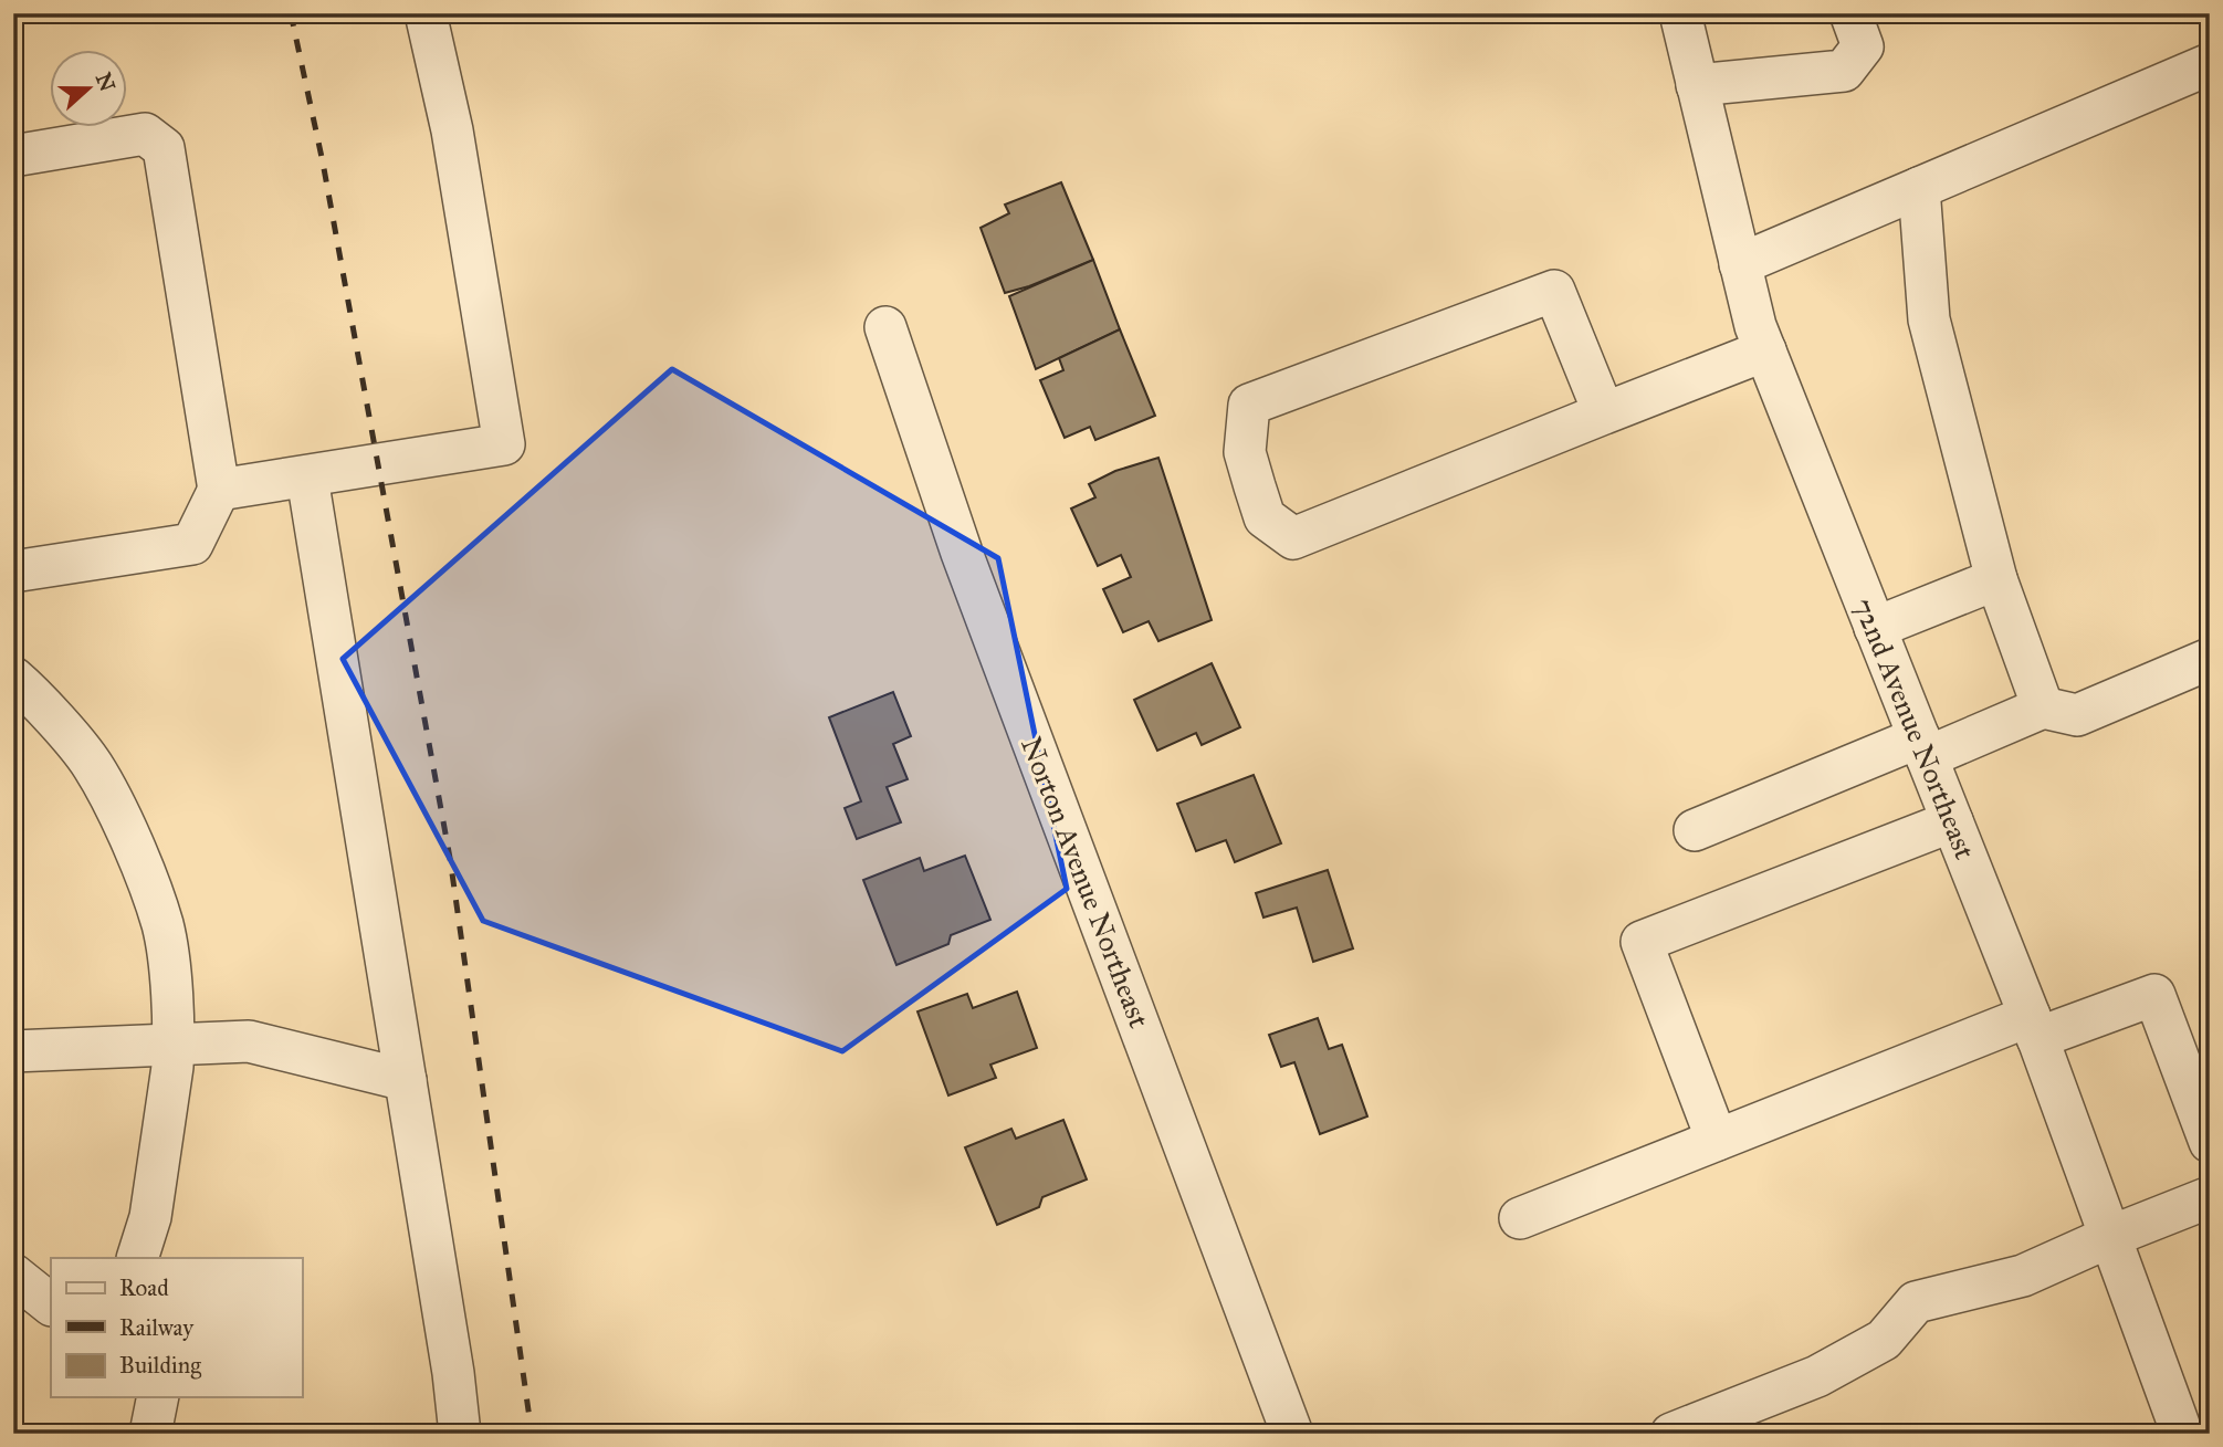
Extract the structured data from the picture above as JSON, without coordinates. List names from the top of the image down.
{
  "streets": {
    "street": ["72nd Avenue Northeast", "Norton Avenue Northeast"]
  },
  "legend": ["Road", "Railway", "Building"],
  "north": "right"
}
